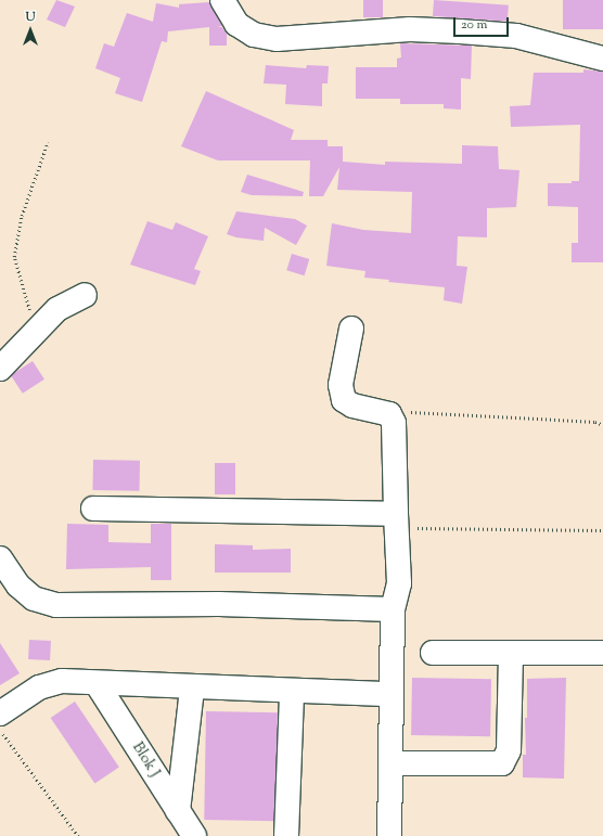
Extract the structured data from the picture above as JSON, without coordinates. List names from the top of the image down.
{
  "streets": {
    "street": ["Blok J"]
  },
  "scale_bar": "20 m",
  "north": "top"
}
